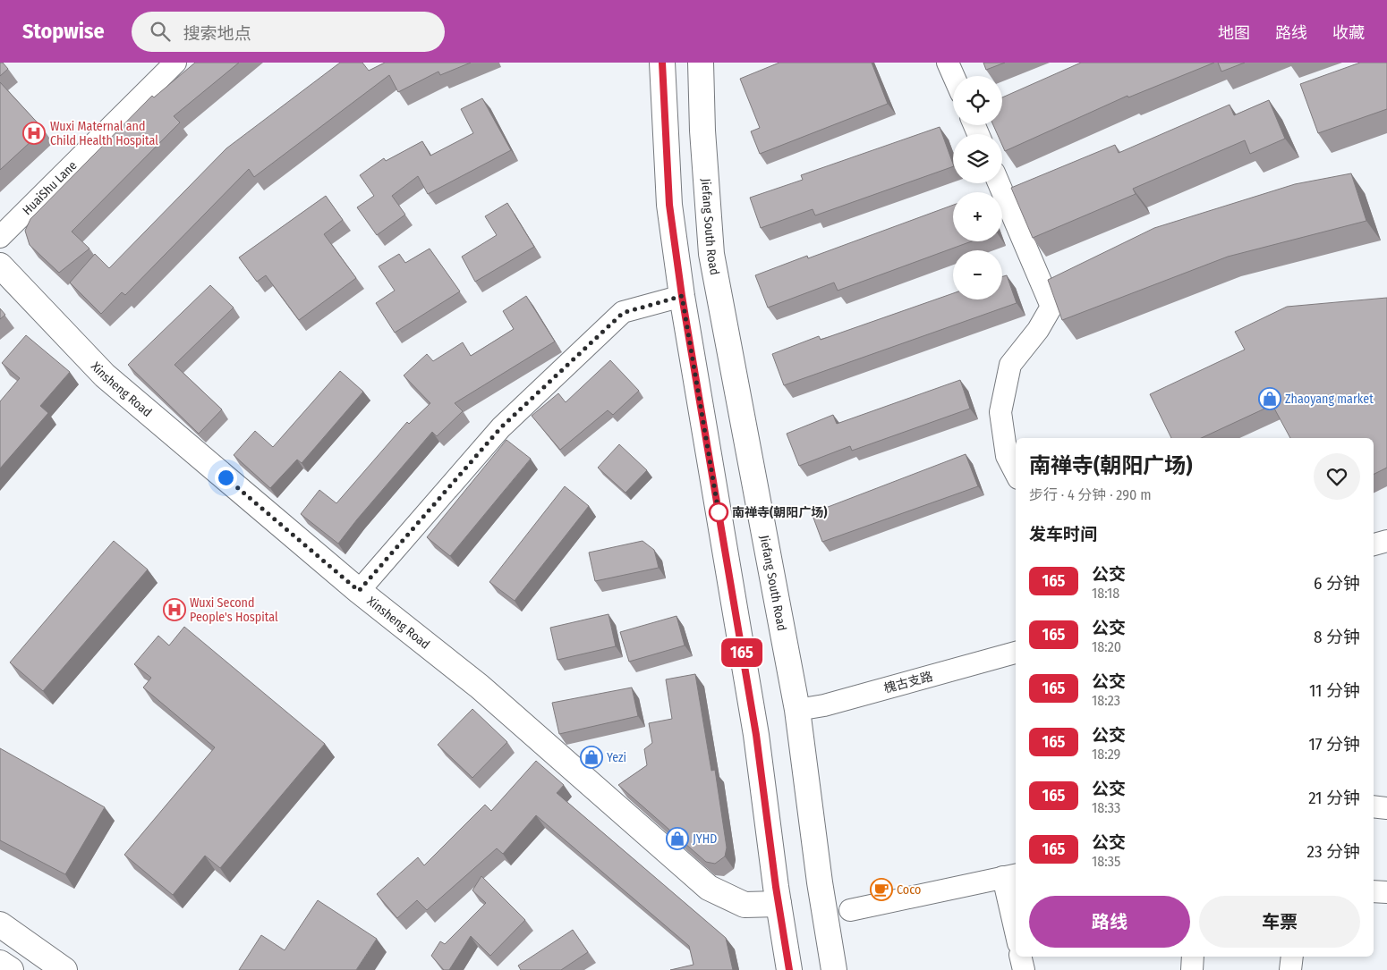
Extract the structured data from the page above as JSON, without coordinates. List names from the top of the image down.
{
  "streets": {
    "main road": ["Jiefang South Road", "Xinsheng Road"],
    "street": ["HuaiShu Lane", "槐古支路"]
  },
  "crossings": [
    ["Jiefang South Road", "槐古支路"]
  ],
  "places": {
    "hospital": ["Wuxi Maternal and Child Health Hospital", "Wuxi Second People's Hospital"],
    "shop": ["Zhaoyang market", "Yezi", "JYHD"],
    "other": ["南禅寺(朝阳广场)"],
    "cafe": ["Coco"]
  },
  "lines": ["bus line 165"],
  "page": {
    "header": "Stopwise",
    "search": "搜索地点",
    "nav": ["地图", "路线", "收藏"],
    "on_map": "165",
    "map_buttons": ["+", "−"],
    "heading": [
      ["南禅寺(朝阳广场)", "步行 · 4 分钟 · 290 m"],
      "发车时间"
    ],
    "list": [
      {
        "mark": "165",
        "name": "公交",
        "note": "18:18",
        "value": "6 分钟"
      },
      {
        "mark": "165",
        "name": "公交",
        "note": "18:20",
        "value": "8 分钟"
      },
      {
        "mark": "165",
        "name": "公交",
        "note": "18:23",
        "value": "11 分钟"
      },
      {
        "mark": "165",
        "name": "公交",
        "note": "18:29",
        "value": "17 分钟"
      },
      {
        "mark": "165",
        "name": "公交",
        "note": "18:33",
        "value": "21 分钟"
      },
      {
        "mark": "165",
        "name": "公交",
        "note": "18:35",
        "value": "23 分钟"
      }
    ],
    "buttons": ["路线", "车票"]
  }
}
